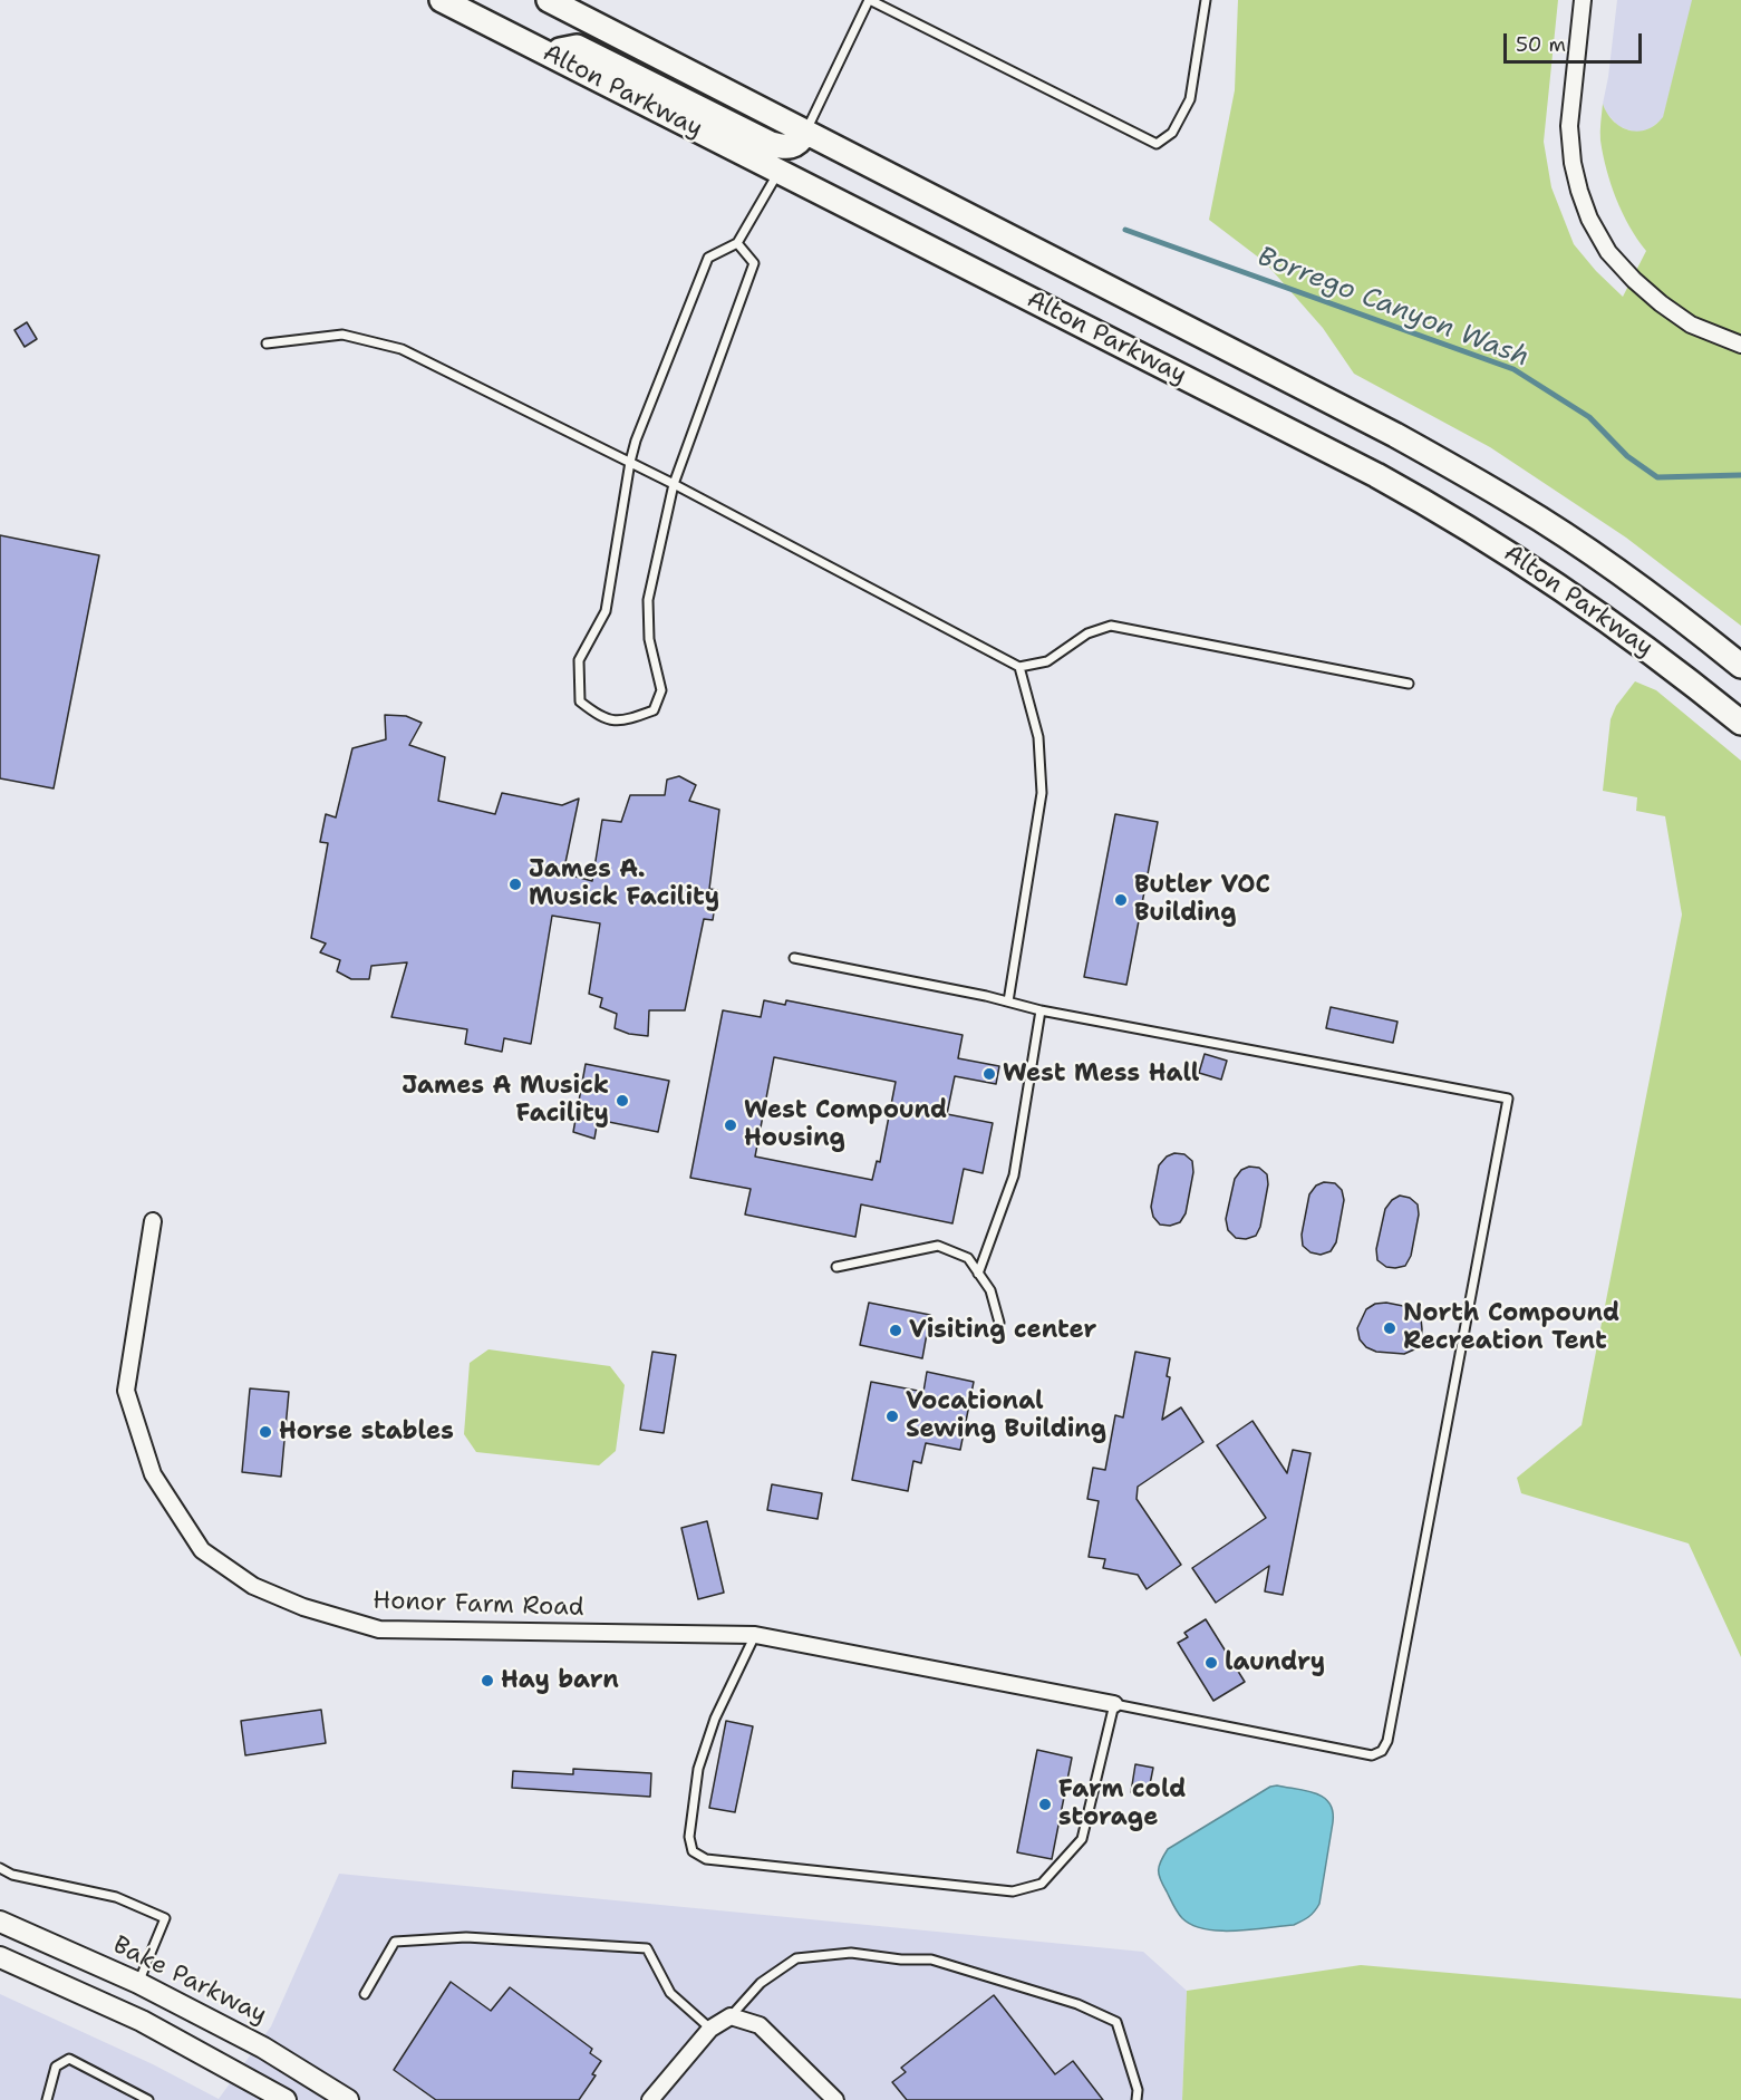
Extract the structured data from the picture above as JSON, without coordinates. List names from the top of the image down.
{
  "streets": {
    "main road": ["Alton Parkway", "Bake Parkway"],
    "street": ["Honor Farm Road"]
  },
  "water": ["Borrego Canyon Wash"],
  "places": [
    "James A. Musick Facility",
    "Butler VOC Building",
    "West Mess Hall",
    "James A Musick Facility",
    "West Compound Housing",
    "North Compound Recreation Tent",
    "Visiting center",
    "Vocational Sewing Building",
    "Horse stables",
    "laundry",
    "Hay barn",
    "Farm cold storage"
  ],
  "scale_bar": "50 m"
}
